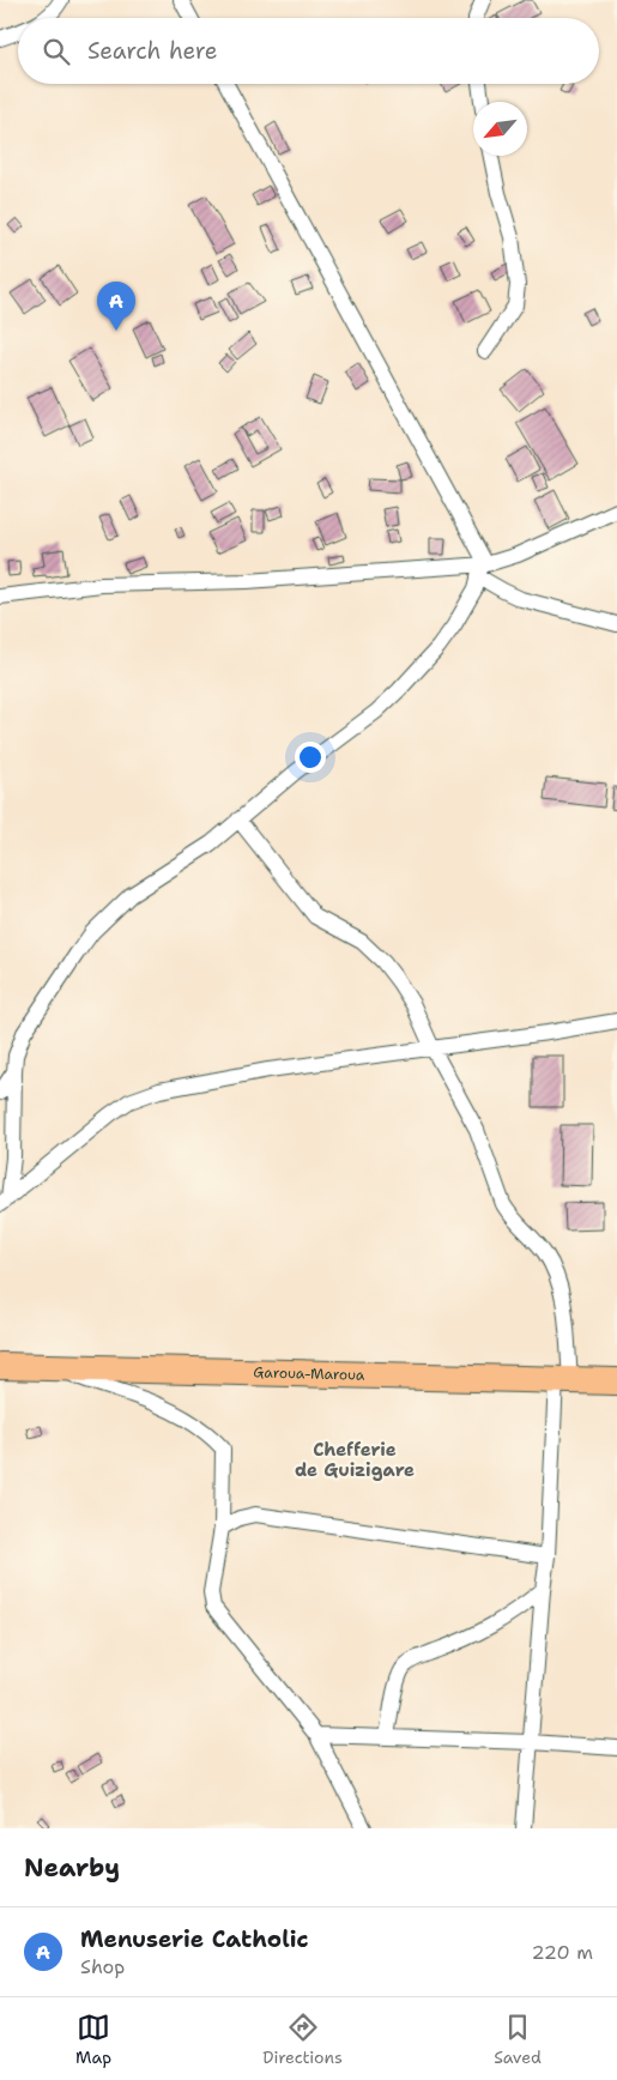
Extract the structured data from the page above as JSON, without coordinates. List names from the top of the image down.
{
  "streets": {
    "highway": ["Garoua-Maroua"]
  },
  "districts": ["Chefferie de Guizigare"],
  "north": "bottom left",
  "page": {
    "search": "Search here",
    "pins": "A",
    "heading": "Nearby",
    "list": [
      {
        "mark": "A",
        "name": "Menuserie Catholic",
        "note": "Shop",
        "value": "220 m"
      }
    ],
    "nav": ["Map", "Directions", "Saved"]
  }
}
